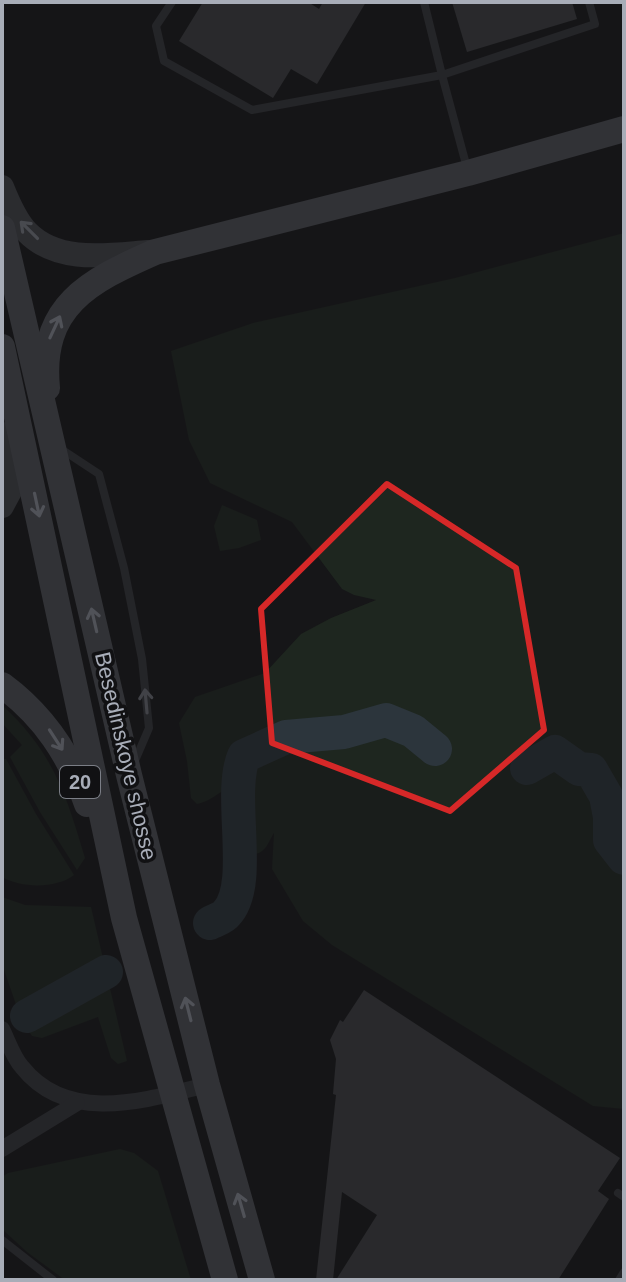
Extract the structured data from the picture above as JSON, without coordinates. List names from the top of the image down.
{
  "streets": {
    "main road": ["Besedinskoye shosse", "20"]
  },
  "crossings": [
    ["Besedinskoye shosse", "20"]
  ]
}
